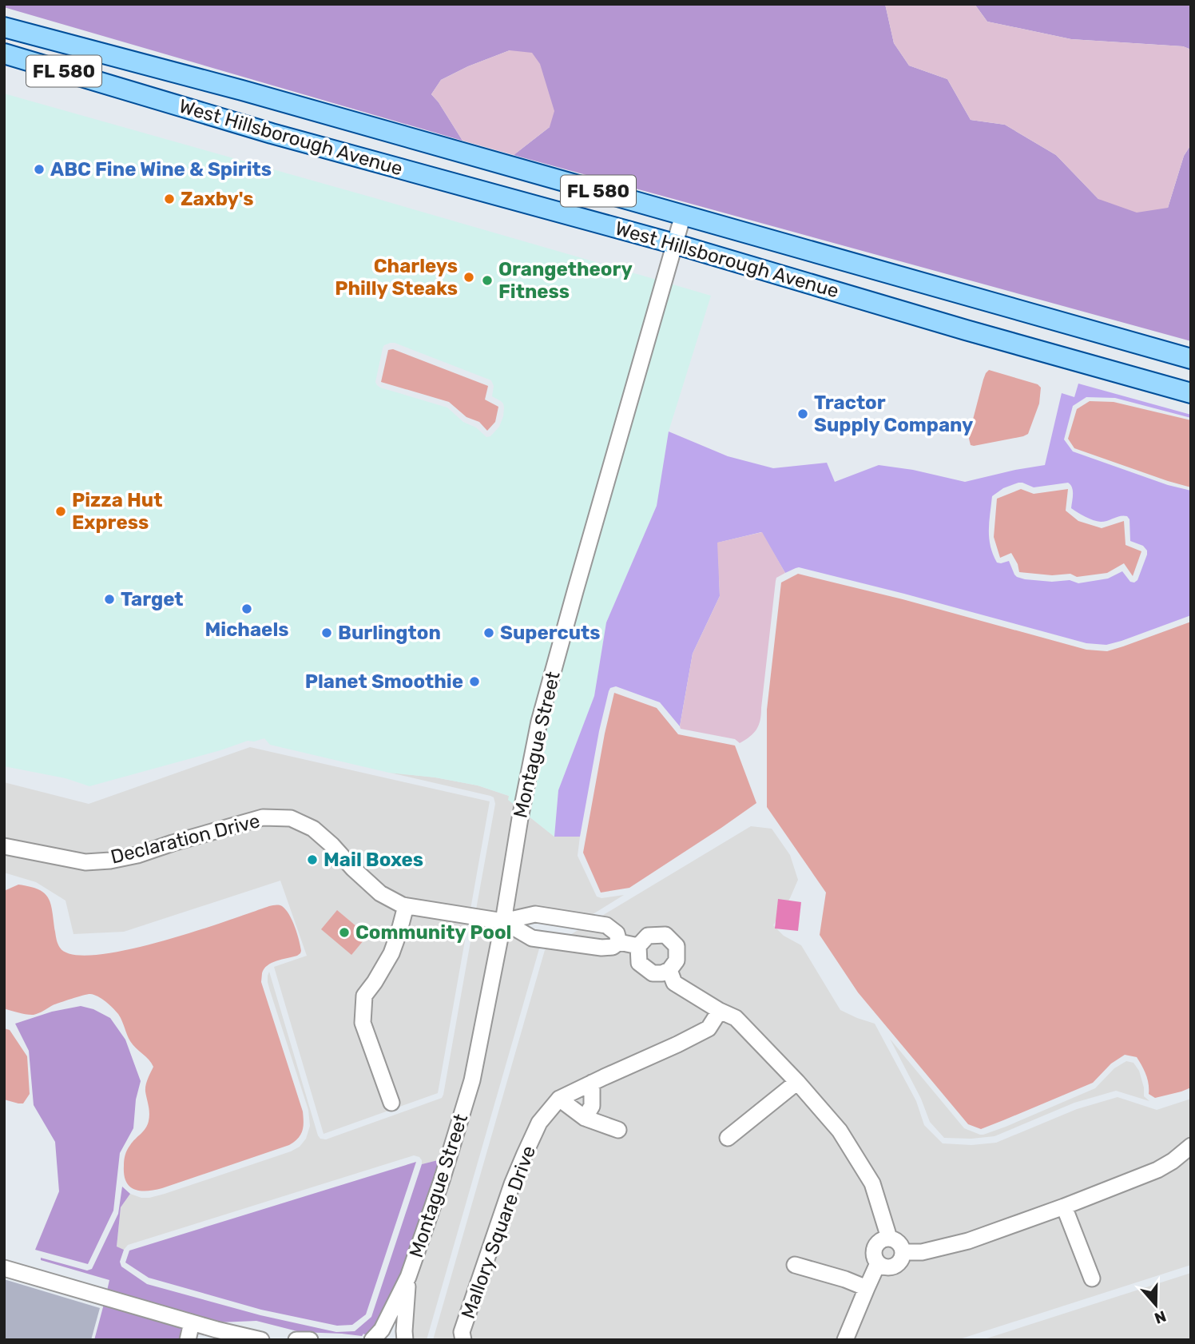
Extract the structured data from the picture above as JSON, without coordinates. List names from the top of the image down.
{
  "streets": {
    "main road": ["FL 580", "West Hillsborough Avenue"],
    "street": ["Montague Street", "Declaration Drive", "Mallory Square Drive"]
  },
  "crossings": [
    ["West Hillsborough Avenue", "Montague Street"],
    ["Montague Street", "Declaration Drive"]
  ],
  "places": [
    "ABC Fine Wine & Spirits",
    "Zaxby's",
    "Charleys Philly Steaks",
    "Orangetheory Fitness",
    "Tractor Supply Company",
    "Pizza Hut Express",
    "Target",
    "Michaels",
    "Burlington",
    "Supercuts",
    "Planet Smoothie",
    "Mail Boxes",
    "Community Pool"
  ],
  "north": "bottom"
}
